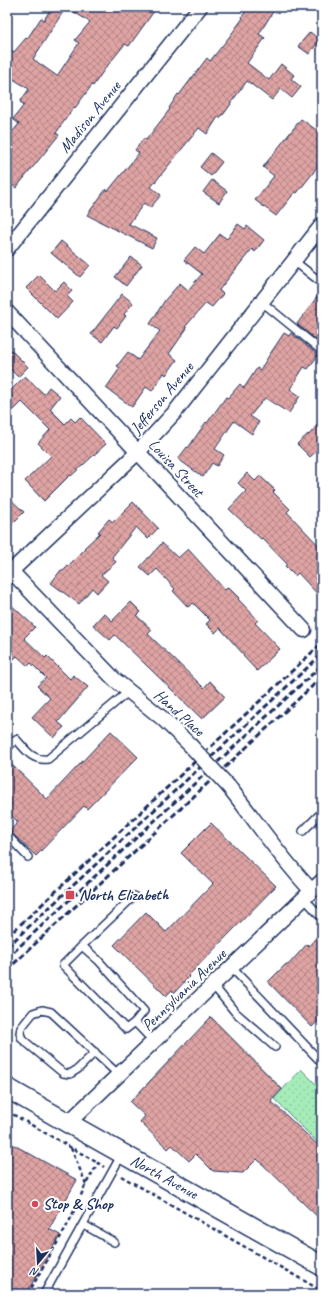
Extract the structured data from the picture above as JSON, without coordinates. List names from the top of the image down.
{
  "streets": {
    "main road": ["North Avenue"],
    "street": [
      "Madison Avenue",
      "Jefferson Avenue",
      "Louisa Street",
      "Hand Place",
      "Pennsylvania Avenue"
    ]
  },
  "crossings": [
    ["Jefferson Avenue", "Louisa Street"],
    ["Jefferson Avenue", "Hand Place"],
    ["Hand Place", "Pennsylvania Avenue"],
    ["Pennsylvania Avenue", "North Avenue"]
  ],
  "places": {
    "transit": ["North Elizabeth"],
    "other": ["Stop & Shop"]
  },
  "north": "bottom"
}
